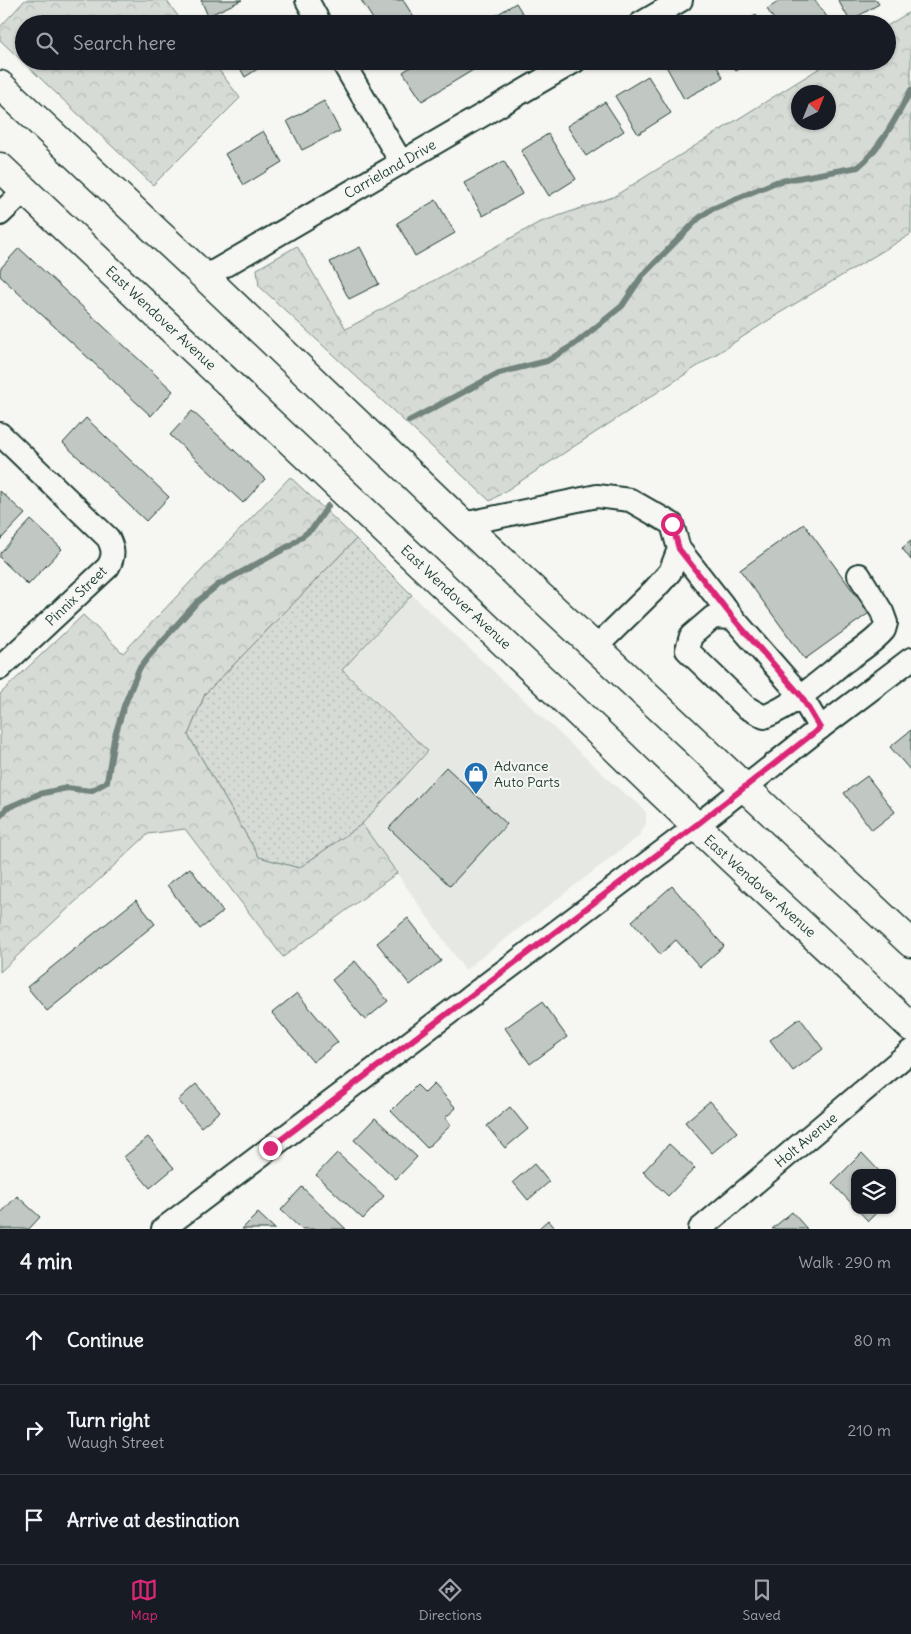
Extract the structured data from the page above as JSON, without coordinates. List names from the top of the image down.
{
  "streets": {
    "highway": ["East Wendover Avenue"],
    "street": ["Carrieland Drive", "Pinnix Street", "Holt Avenue"]
  },
  "places": {
    "shop": ["Advance Auto Parts"]
  },
  "north": "top right",
  "page": {
    "search": "Search here",
    "heading": ["4 min", "Walk · 290 m"],
    "list": [
      ["Continue", "80 m"],
      ["Turn right", "Waugh Street", "210 m"],
      "Arrive at destination"
    ],
    "nav": ["Map", "Directions", "Saved"]
  }
}
